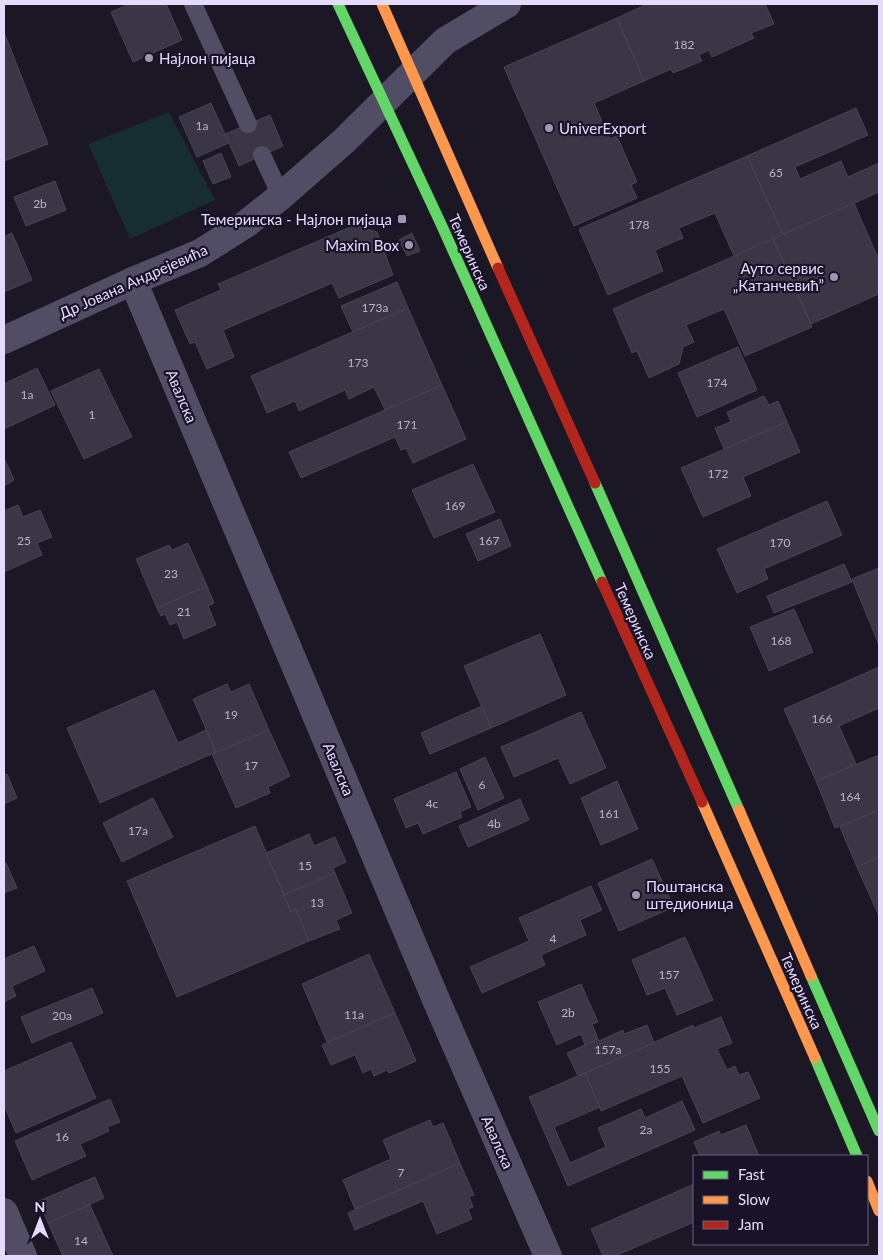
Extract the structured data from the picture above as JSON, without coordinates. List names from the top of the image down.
{
  "streets": {
    "main road": ["Темеринска"],
    "street": ["Др Јована Андрејевића", "Авалска"]
  },
  "crossings": [
    ["Темеринска", "Др Јована Андрејевића"],
    ["Др Јована Андрејевића", "Авалска"]
  ],
  "places": {
    "other": [
      "Најлон пијаца",
      "UniverExport",
      "Maxim Box",
      "Ауто сервис „Катанчевић”",
      "Поштанска штедионица"
    ],
    "transit": ["Темеринска - Најлон пијаца"]
  },
  "house_numbers": [
    "182",
    "1a",
    "65",
    "2b",
    "178",
    "173a",
    "173",
    "174",
    "1a",
    "1",
    "171",
    "172",
    "169",
    "25",
    "167",
    "170",
    "23",
    "21",
    "168",
    "19",
    "166",
    "17",
    "6",
    "164",
    "4c",
    "161",
    "4b",
    "17a",
    "15",
    "13",
    "4",
    "157",
    "2b",
    "11a",
    "20a",
    "157a",
    "155",
    "2a",
    "16",
    "7",
    "14"
  ],
  "legend": ["Fast", "Slow", "Jam"],
  "north": "top"
}
